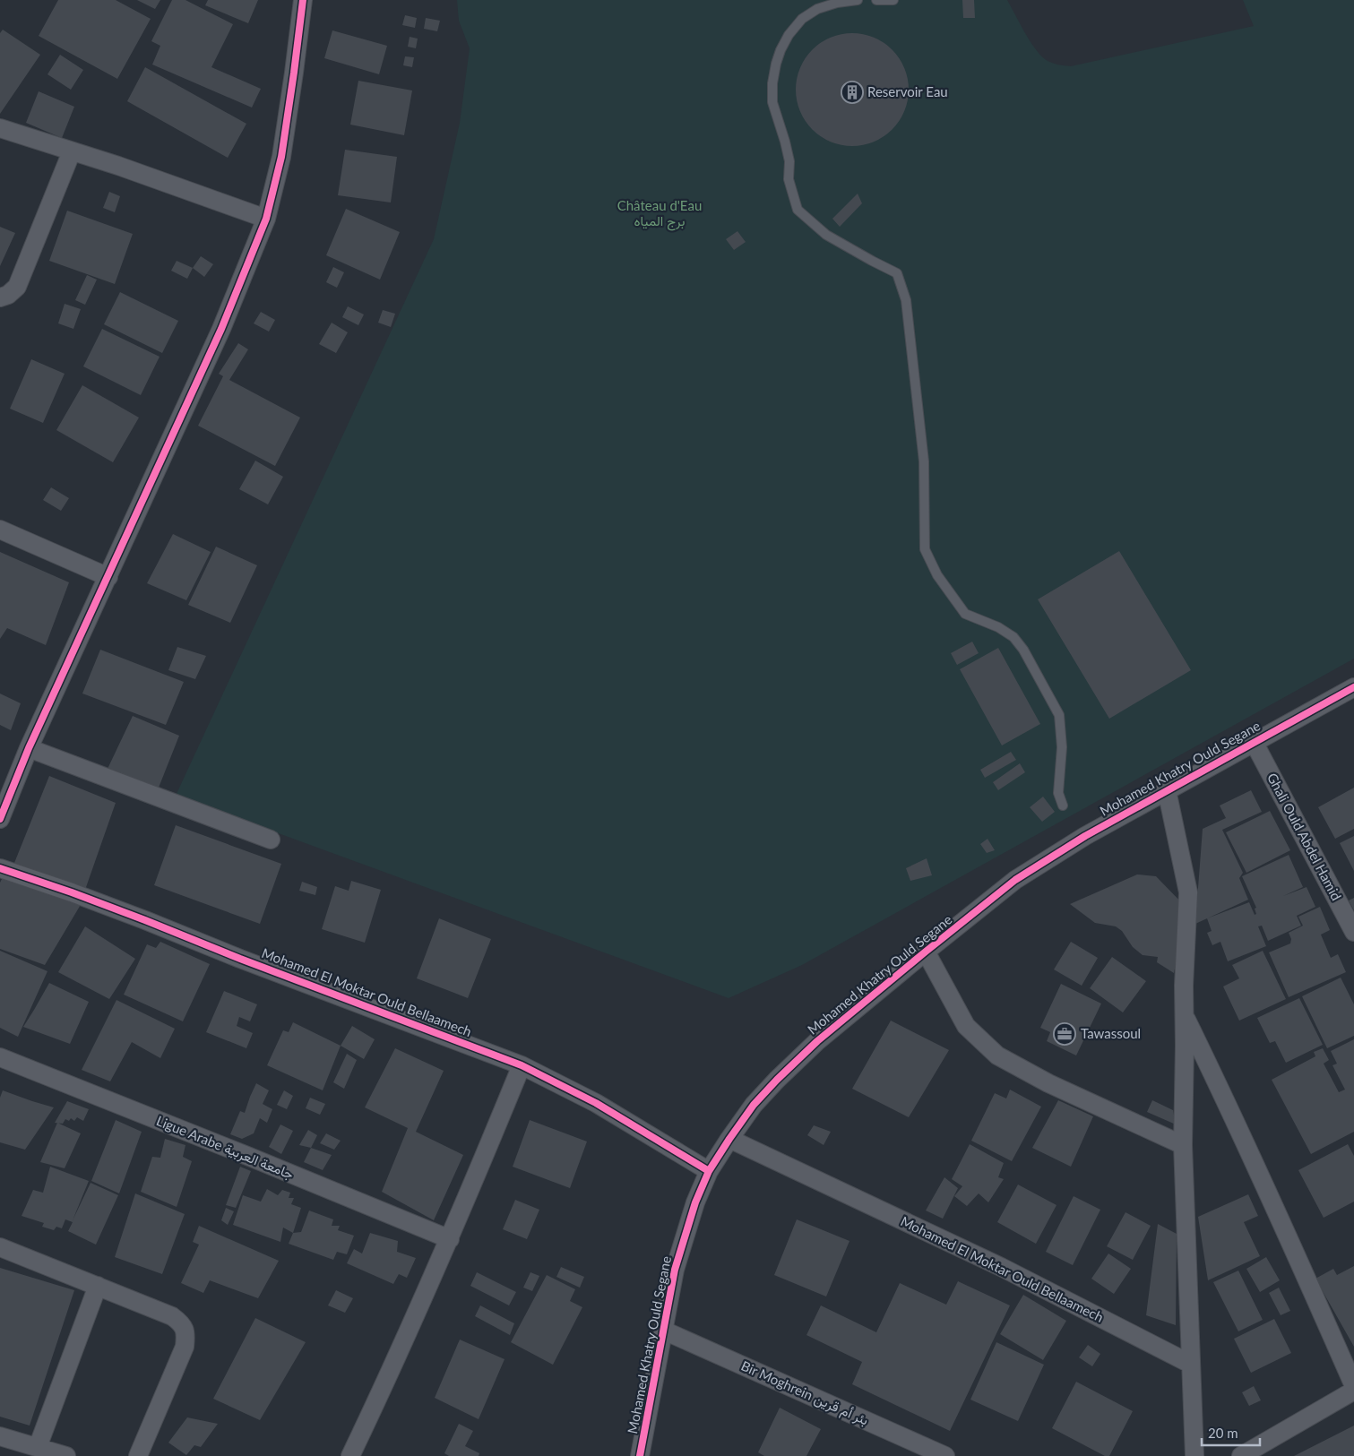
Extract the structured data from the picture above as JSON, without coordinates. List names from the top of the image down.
{
  "streets": {
    "street": [
      "Mohamed Khatry Ould Segane",
      "Ghali Ould Abdel Hamid",
      "Mohamed El Moktar Ould Bellaamech",
      "Ligue Arabe جامعة العربية",
      "Bir Moghrein بئر أم قرين"
    ]
  },
  "crossings": [
    ["Mohamed Khatry Ould Segane", "Ghali Ould Abdel Hamid"],
    ["Mohamed Khatry Ould Segane", "Mohamed El Moktar Ould Bellaamech"],
    ["Mohamed Khatry Ould Segane", "Bir Moghrein بئر أم قرين"]
  ],
  "parks": ["Château d'Eau برج المياه"],
  "places": {
    "building": ["Reservoir Eau"],
    "office": ["Tawassoul"]
  },
  "scale_bar": "20 m"
}
